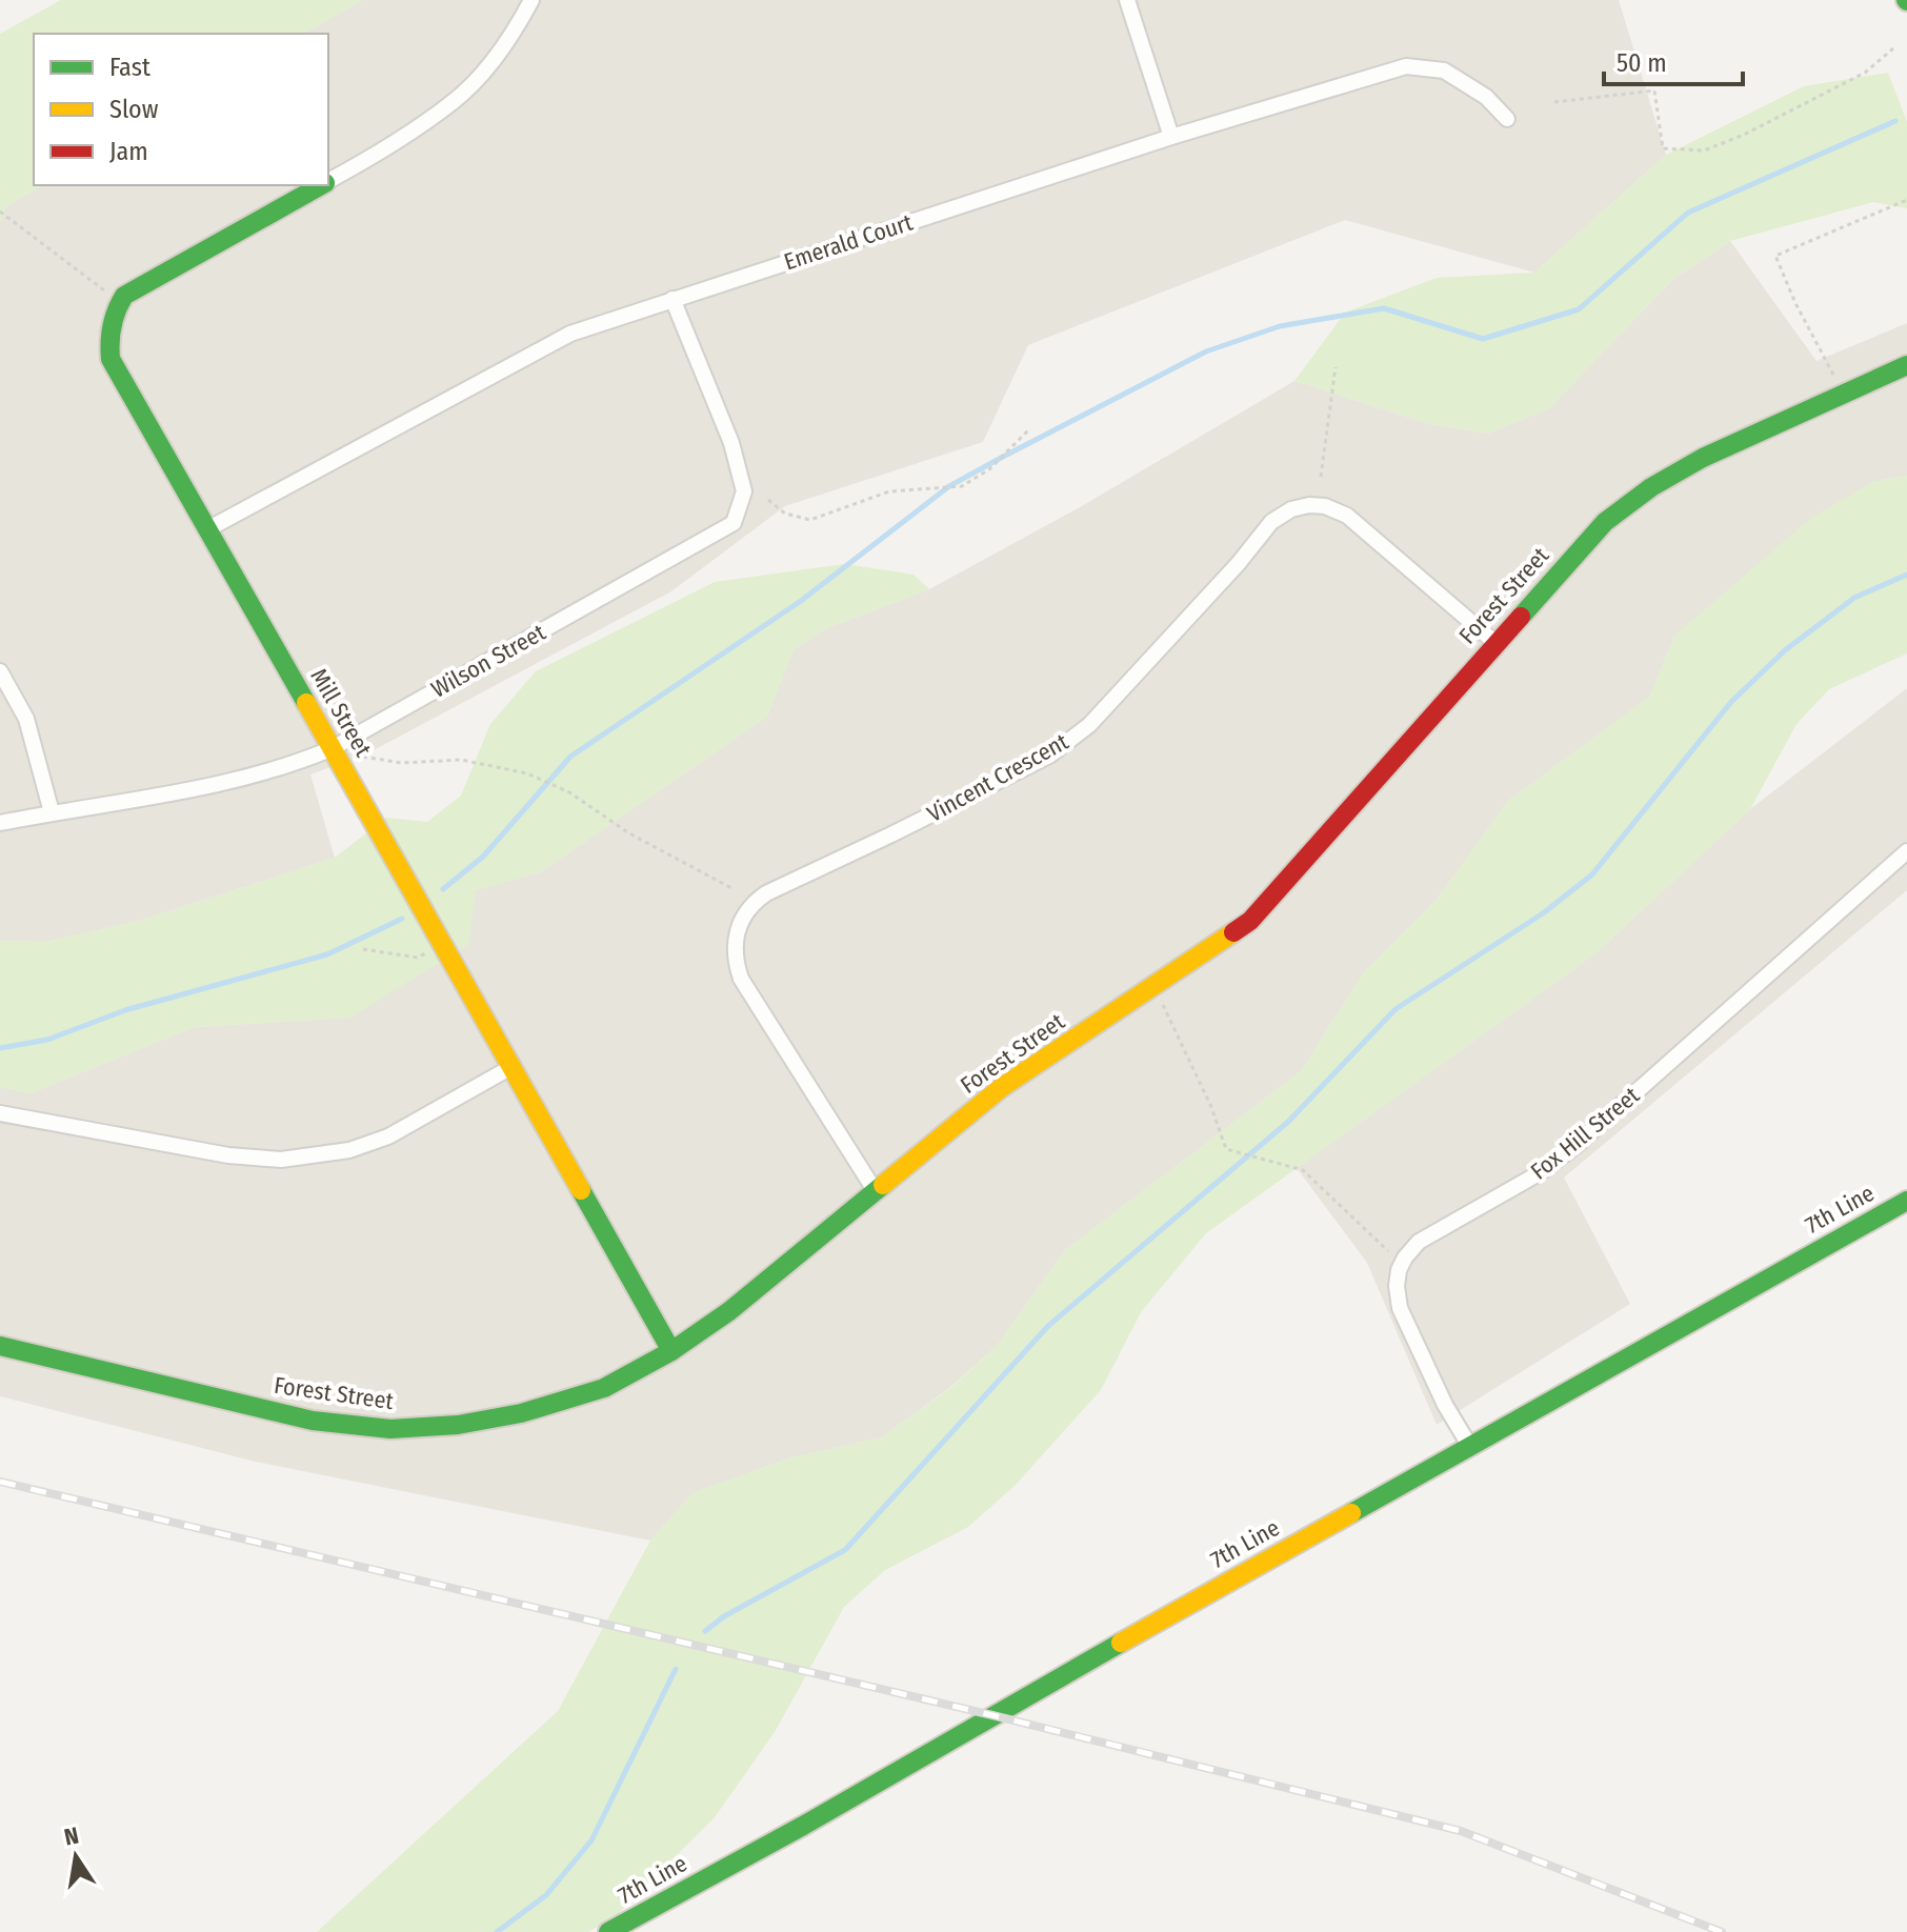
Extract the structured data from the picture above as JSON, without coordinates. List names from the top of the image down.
{
  "streets": {
    "street": [
      "Emerald Court",
      "Forest Street",
      "Wilson Street",
      "Mill Street",
      "Vincent Crescent",
      "Fox Hill Street",
      "7th Line"
    ]
  },
  "crossings": [
    ["Emerald Court", "Wilson Street"],
    ["Emerald Court", "Mill Street"],
    ["Forest Street", "Mill Street"],
    ["Forest Street", "Vincent Crescent"],
    ["Wilson Street", "Mill Street"],
    ["Fox Hill Street", "7th Line"]
  ],
  "legend": ["Fast", "Slow", "Jam"],
  "scale_bar": "50 m",
  "north": "top"
}
